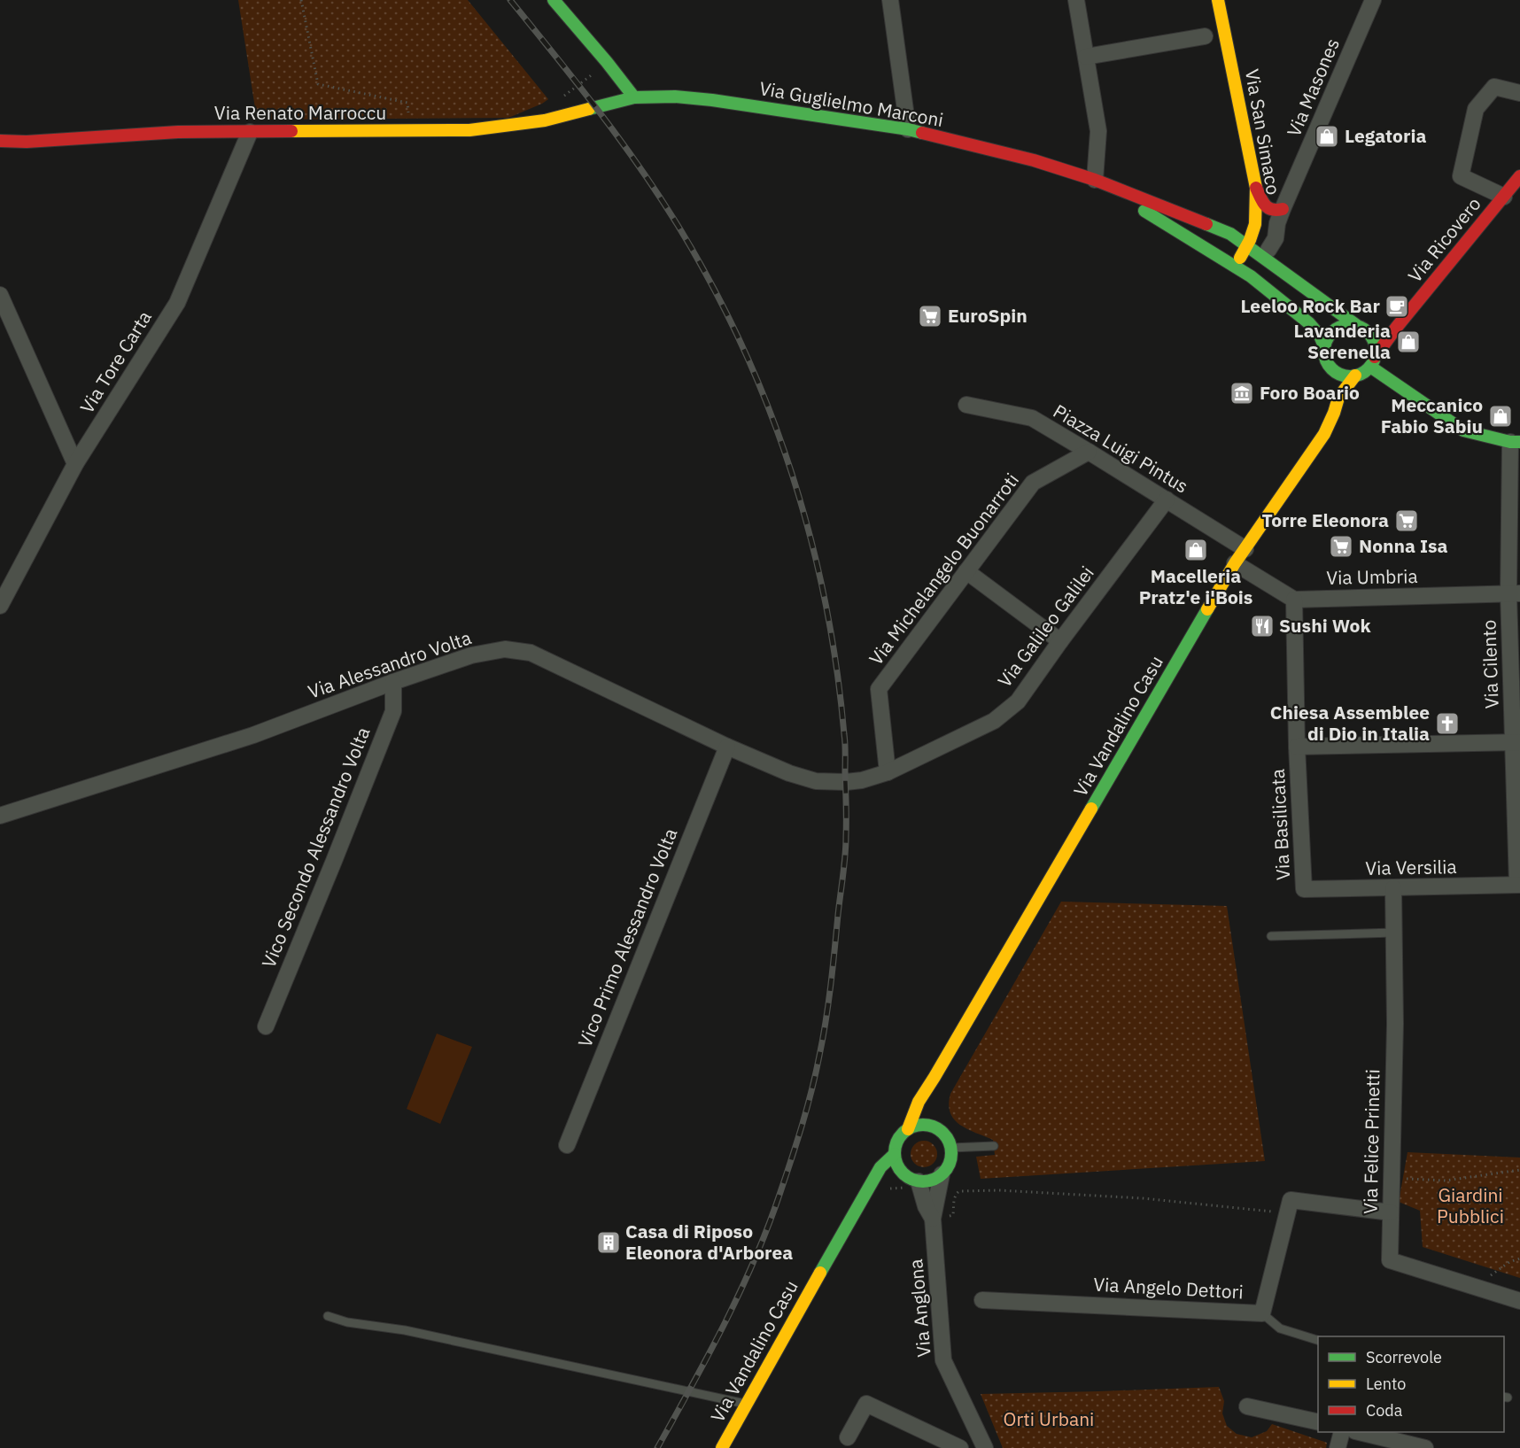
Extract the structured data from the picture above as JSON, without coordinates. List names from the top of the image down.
{
  "streets": {
    "main road": [
      "Via Guglielmo Marconi",
      "Via Renato Marroccu",
      "Via San Simaco",
      "Via Ricovero",
      "Via Vandalino Casu"
    ],
    "street": [
      "Via Masones",
      "Via Tore Carta",
      "Piazza Luigi Pintus",
      "Via Michelangelo Buonarroti",
      "Via Umbria",
      "Via Galileo Galilei",
      "Via Cilento",
      "Via Alessandro Volta",
      "Via Basilicata",
      "Vico Secondo Alessandro Volta",
      "Via Versilia",
      "Vico Primo Alessandro Volta",
      "Via Felice Prinetti",
      "Via Angelo Dettori",
      "Via Anglona"
    ]
  },
  "crossings": [
    ["Via Masones", "Via Guglielmo Marconi"],
    ["Via Guglielmo Marconi", "Via Renato Marroccu"],
    ["Via Guglielmo Marconi", "Via San Simaco"],
    ["Via Guglielmo Marconi", "Via Ricovero"],
    ["Via Guglielmo Marconi", "Via Vandalino Casu"],
    ["Via Renato Marroccu", "Via Tore Carta"],
    ["Via Ricovero", "Via Vandalino Casu"],
    ["Piazza Luigi Pintus", "Via Michelangelo Buonarroti"],
    ["Piazza Luigi Pintus", "Via Galileo Galilei"],
    ["Piazza Luigi Pintus", "Via Vandalino Casu"],
    ["Via Michelangelo Buonarroti", "Via Galileo Galilei"],
    ["Via Michelangelo Buonarroti", "Via Alessandro Volta"],
    ["Via Umbria", "Via Cilento"],
    ["Via Umbria", "Via Basilicata"],
    ["Via Galileo Galilei", "Via Alessandro Volta"],
    ["Via Cilento", "Via Versilia"],
    ["Via Alessandro Volta", "Vico Secondo Alessandro Volta"],
    ["Via Alessandro Volta", "Vico Primo Alessandro Volta"],
    ["Via Vandalino Casu", "Via Anglona"],
    ["Via Basilicata", "Via Versilia"],
    ["Via Versilia", "Via Felice Prinetti"]
  ],
  "parks": ["Giardini Pubblici", "Orti Urbani"],
  "places": {
    "shop": [
      "Legatoria",
      "Lavanderia Serenella",
      "Meccanico Fabio Sabiu",
      "Macelleria Pratz'e i'Bois"
    ],
    "cafe": ["Leeloo Rock Bar"],
    "supermarket": ["EuroSpin", "Torre Eleonora", "Nonna Isa"],
    "museum": ["Foro Boario"],
    "restaurant": ["Sushi Wok"],
    "church": ["Chiesa Assemblee di Dio in Italia"],
    "building": ["Casa di Riposo Eleonora d'Arborea"]
  },
  "legend": ["Scorrevole", "Lento", "Coda"]
}
